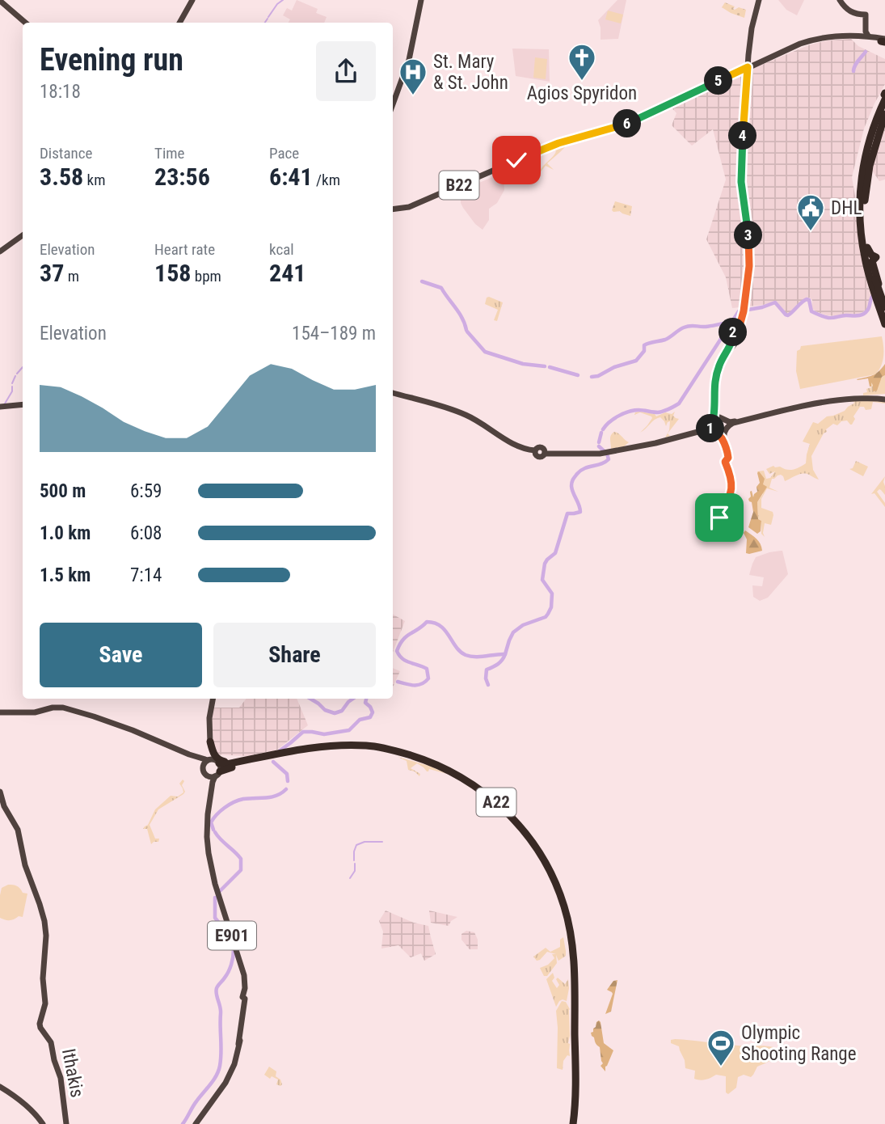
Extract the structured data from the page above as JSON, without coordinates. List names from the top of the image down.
{
  "streets": {
    "highway": ["A22"],
    "main road": ["B22", "E901", "Ithakis"]
  },
  "crossings": [
    ["A22", "E901"]
  ],
  "places": {
    "church": ["Agios Spyridon"],
    "hospital": ["St. Mary & St. John"],
    "public building": ["DHL"],
    "sports": ["Olympic Shooting Range"]
  },
  "page": {
    "heading": ["Evening run", "18:18"],
    "pins": [
      "5",
      "6",
      "4",
      "3",
      "2",
      "1"
    ],
    "stats": [
      ["Distance", "3.58 km"],
      ["Time", "23:56"],
      ["Pace", "6:41 /km"],
      ["Elevation", "37 m"],
      ["Heart rate", "158 bpm"],
      ["kcal", "241"]
    ],
    "chart": ["Elevation", "154–189 m"],
    "list": [
      {
        "name": "500 m",
        "note": "6:59"
      },
      {
        "name": "1.0 km",
        "note": "6:08"
      },
      {
        "name": "1.5 km",
        "note": "7:14"
      }
    ],
    "buttons": ["Save", "Share"]
  }
}
